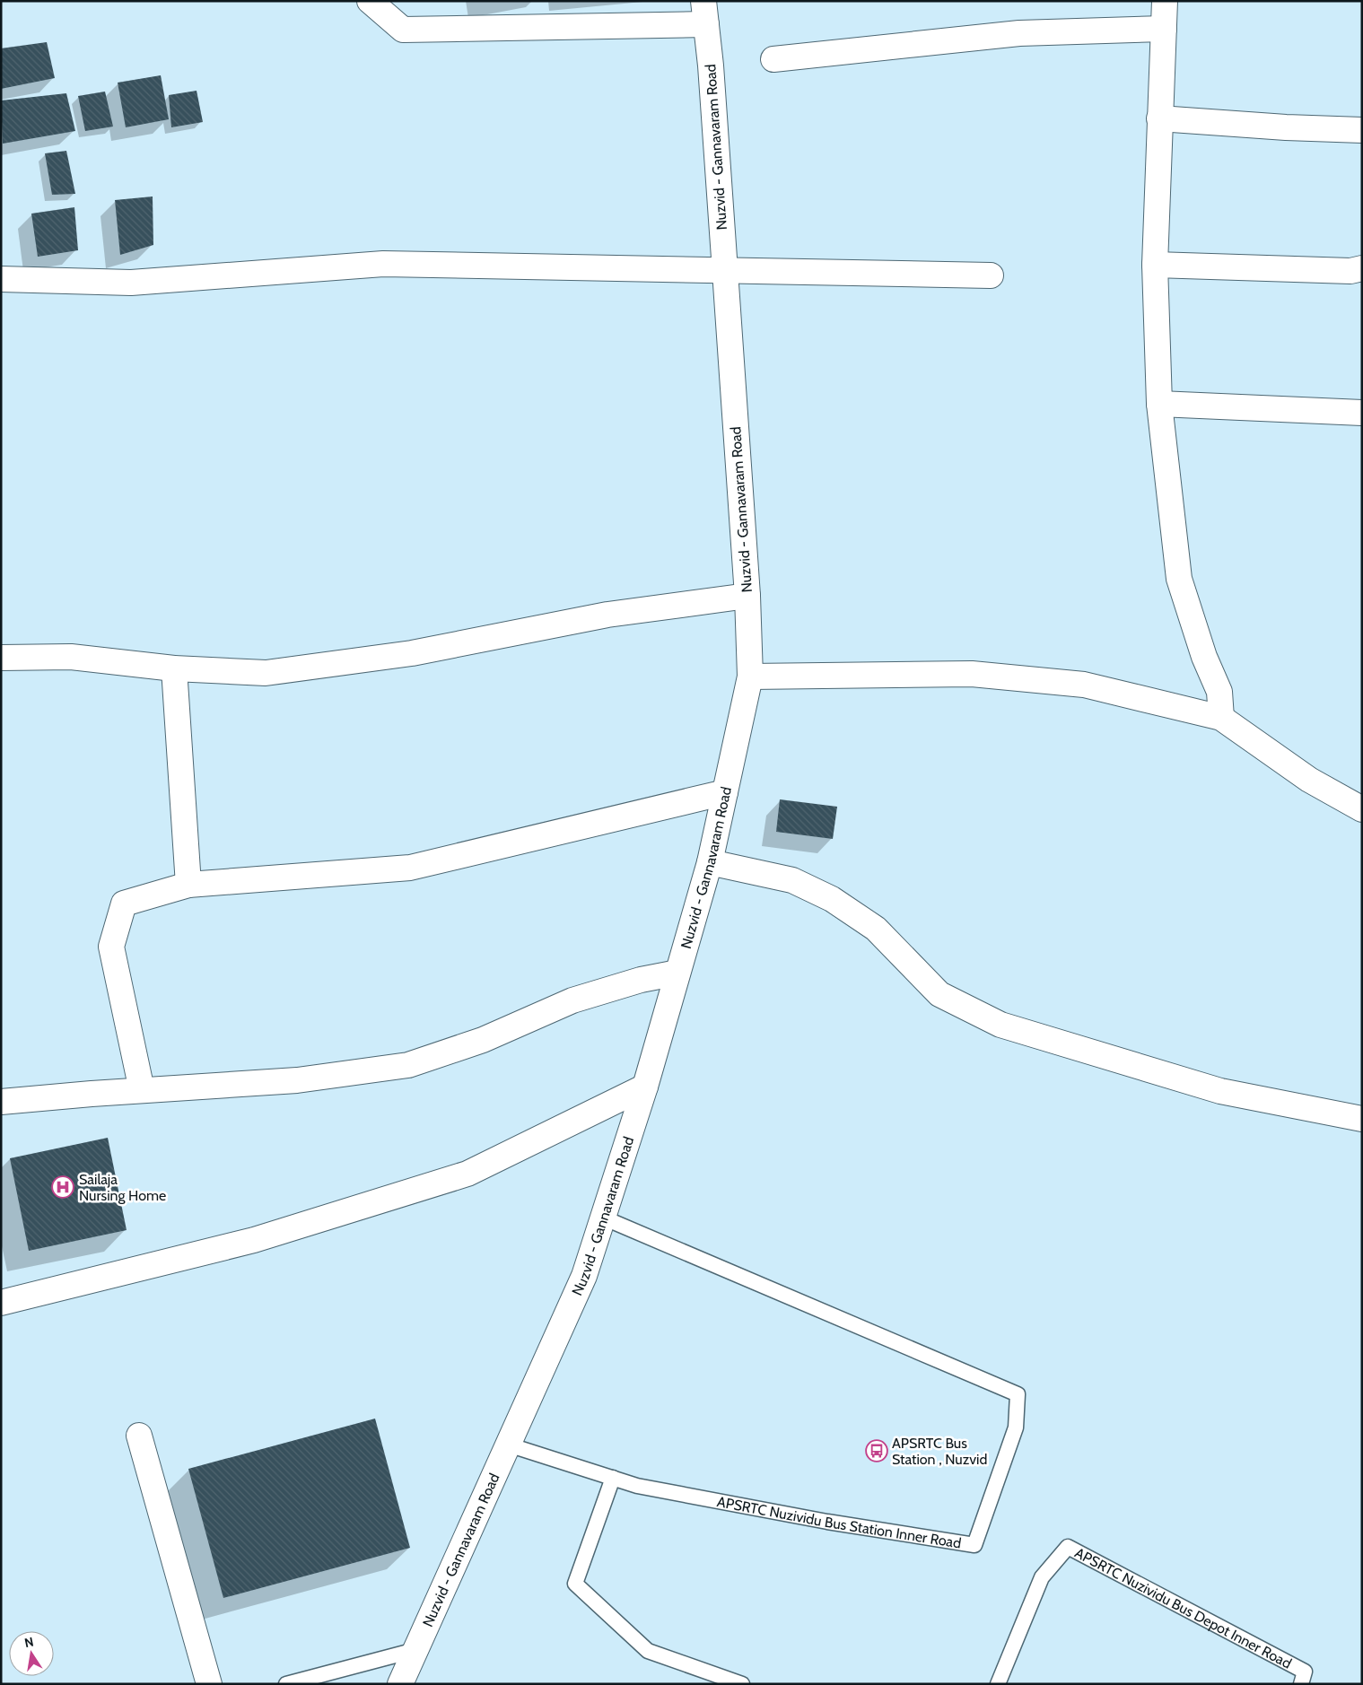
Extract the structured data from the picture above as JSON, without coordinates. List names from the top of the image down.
{
  "streets": {
    "street": ["Nuzvid - Gannavaram Road"],
    "lane": ["APSRTC Nuzividu Bus Station Inner Road", "APSRTC Nuzividu Bus Depot Inner Road"]
  },
  "crossings": [
    ["Nuzvid - Gannavaram Road", "APSRTC Nuzividu Bus Station Inner Road"]
  ],
  "places": {
    "hospital": ["Sailaja Nursing Home"],
    "bus stop": ["APSRTC Bus Station , Nuzvid"]
  },
  "north": "top"
}
